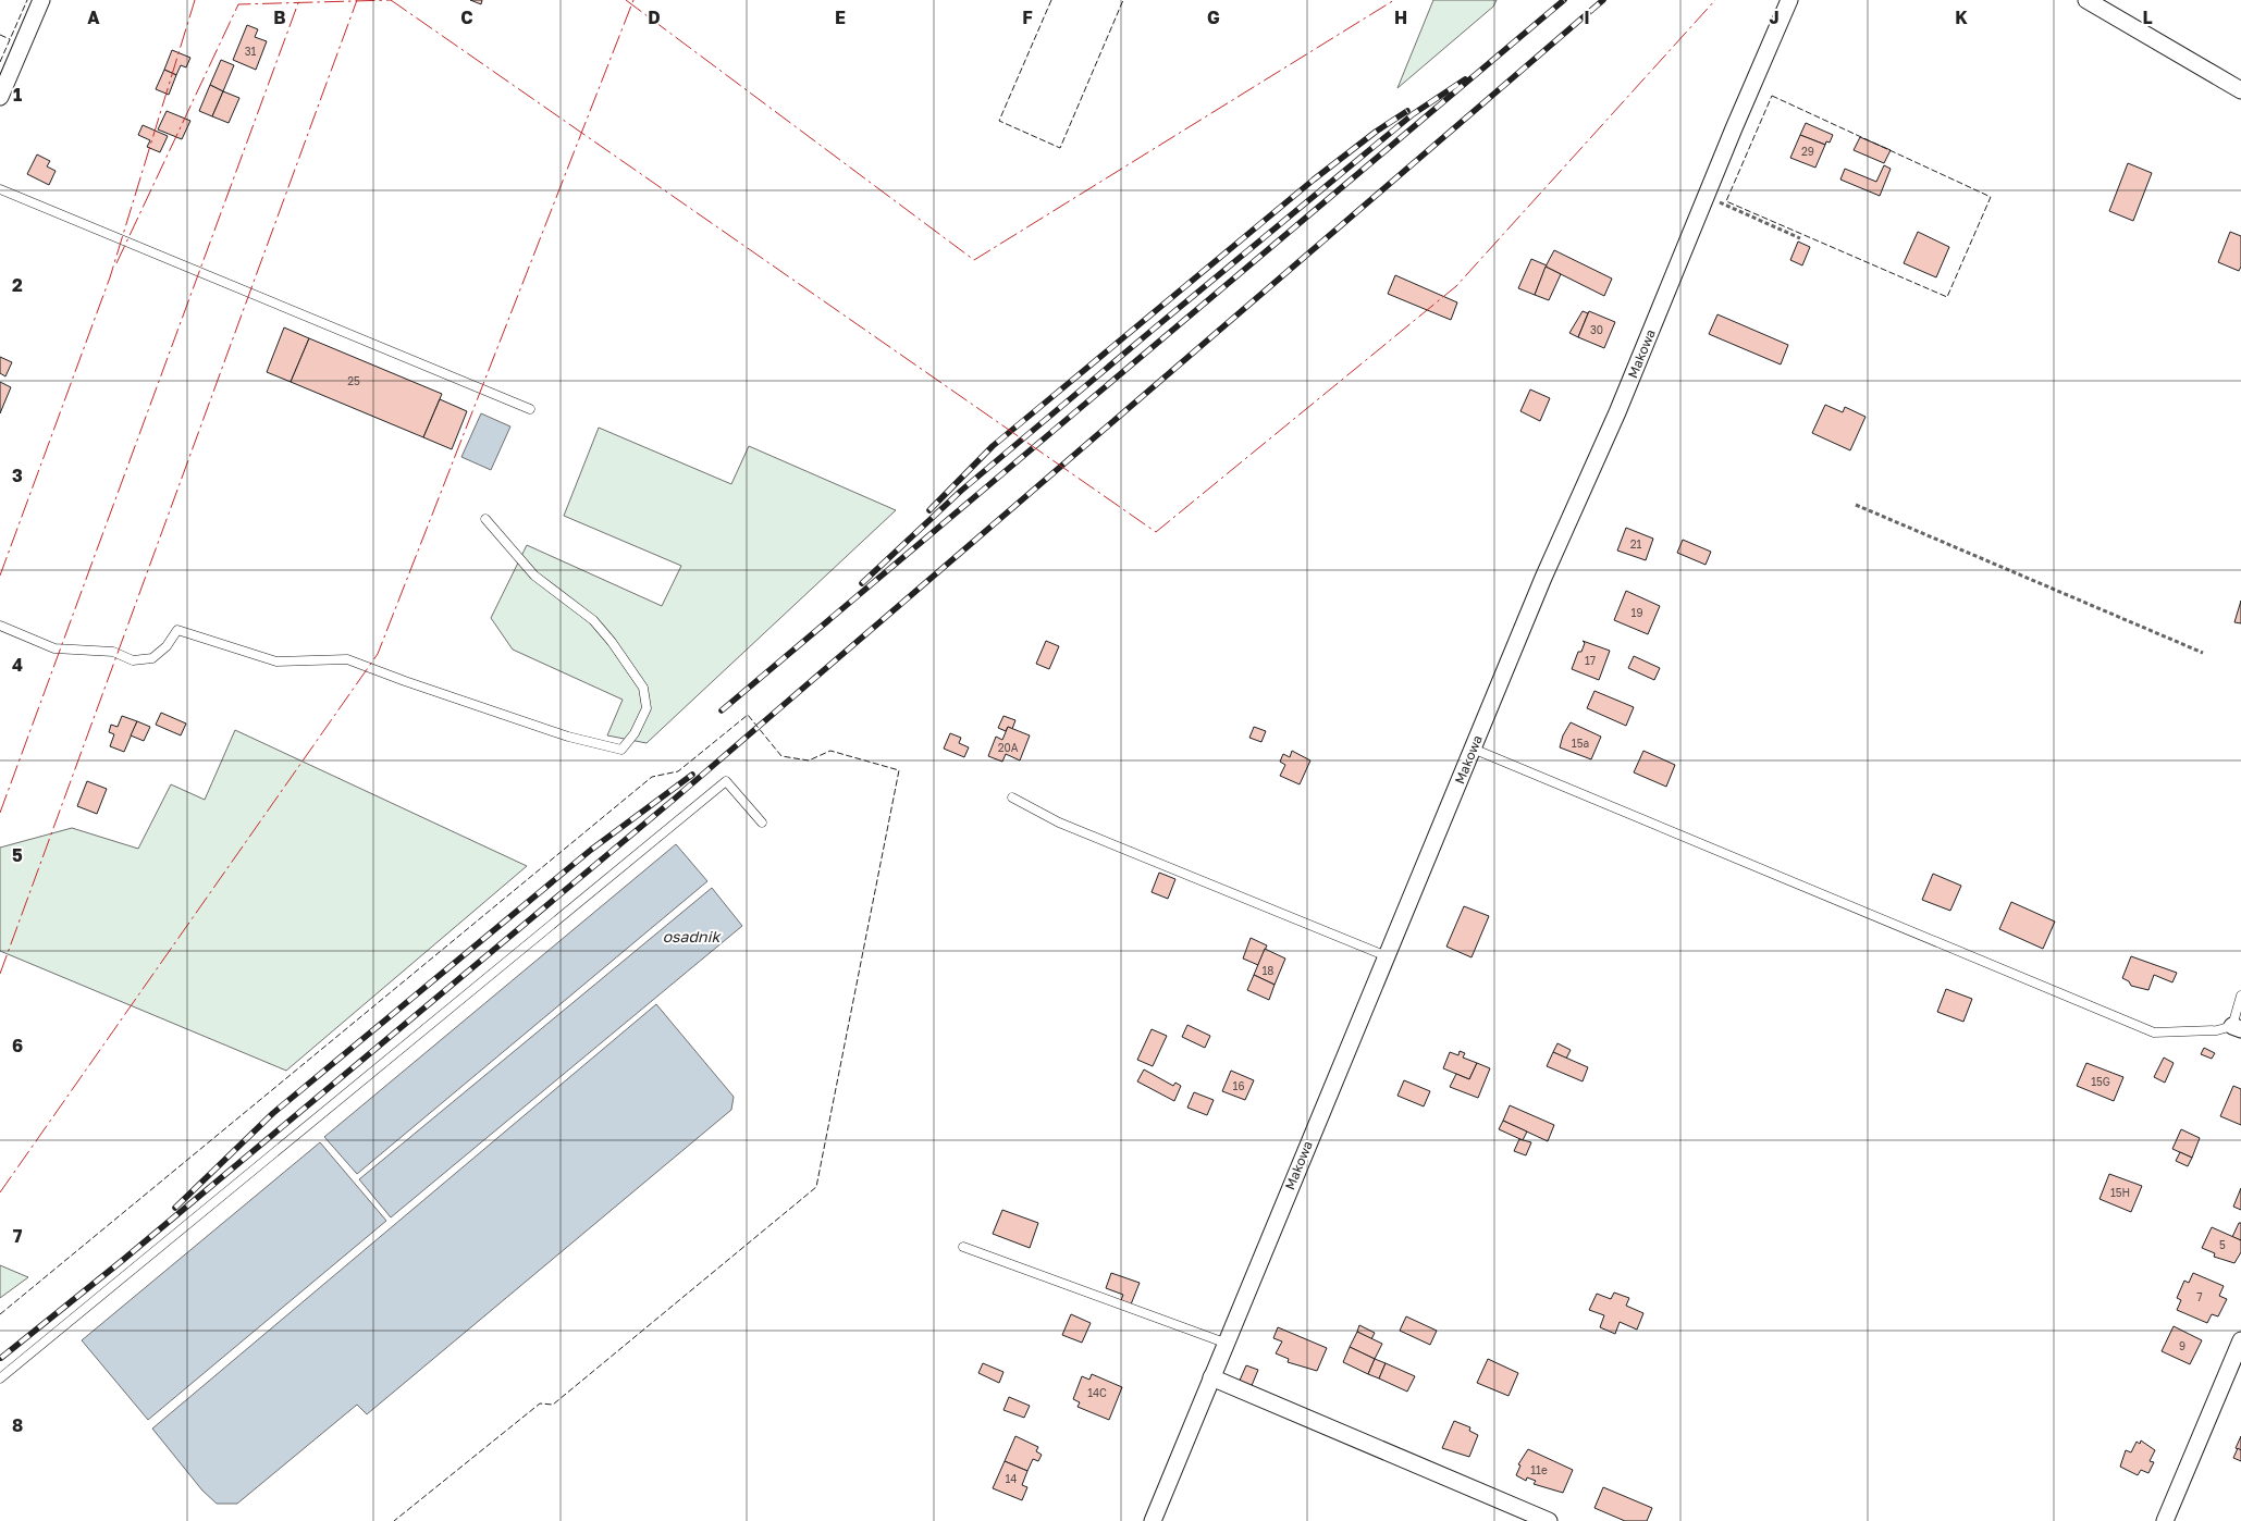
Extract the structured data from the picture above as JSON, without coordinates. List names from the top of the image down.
{
  "streets": {
    "street": ["Makowa"]
  },
  "water": ["osadnik"],
  "house_numbers": [
    "31",
    "29",
    "30",
    "25",
    "21",
    "19",
    "17",
    "15a",
    "20A",
    "18",
    "15G",
    "16",
    "15H",
    "5",
    "7",
    "9",
    "14C",
    "11e",
    "14"
  ],
  "grid": {
    "columns": [
      "A",
      "B",
      "C",
      "D",
      "E",
      "F",
      "G",
      "H",
      "I",
      "J",
      "K",
      "L"
    ],
    "rows": [
      "1",
      "2",
      "3",
      "4",
      "5",
      "6",
      "7",
      "8"
    ]
  }
}
